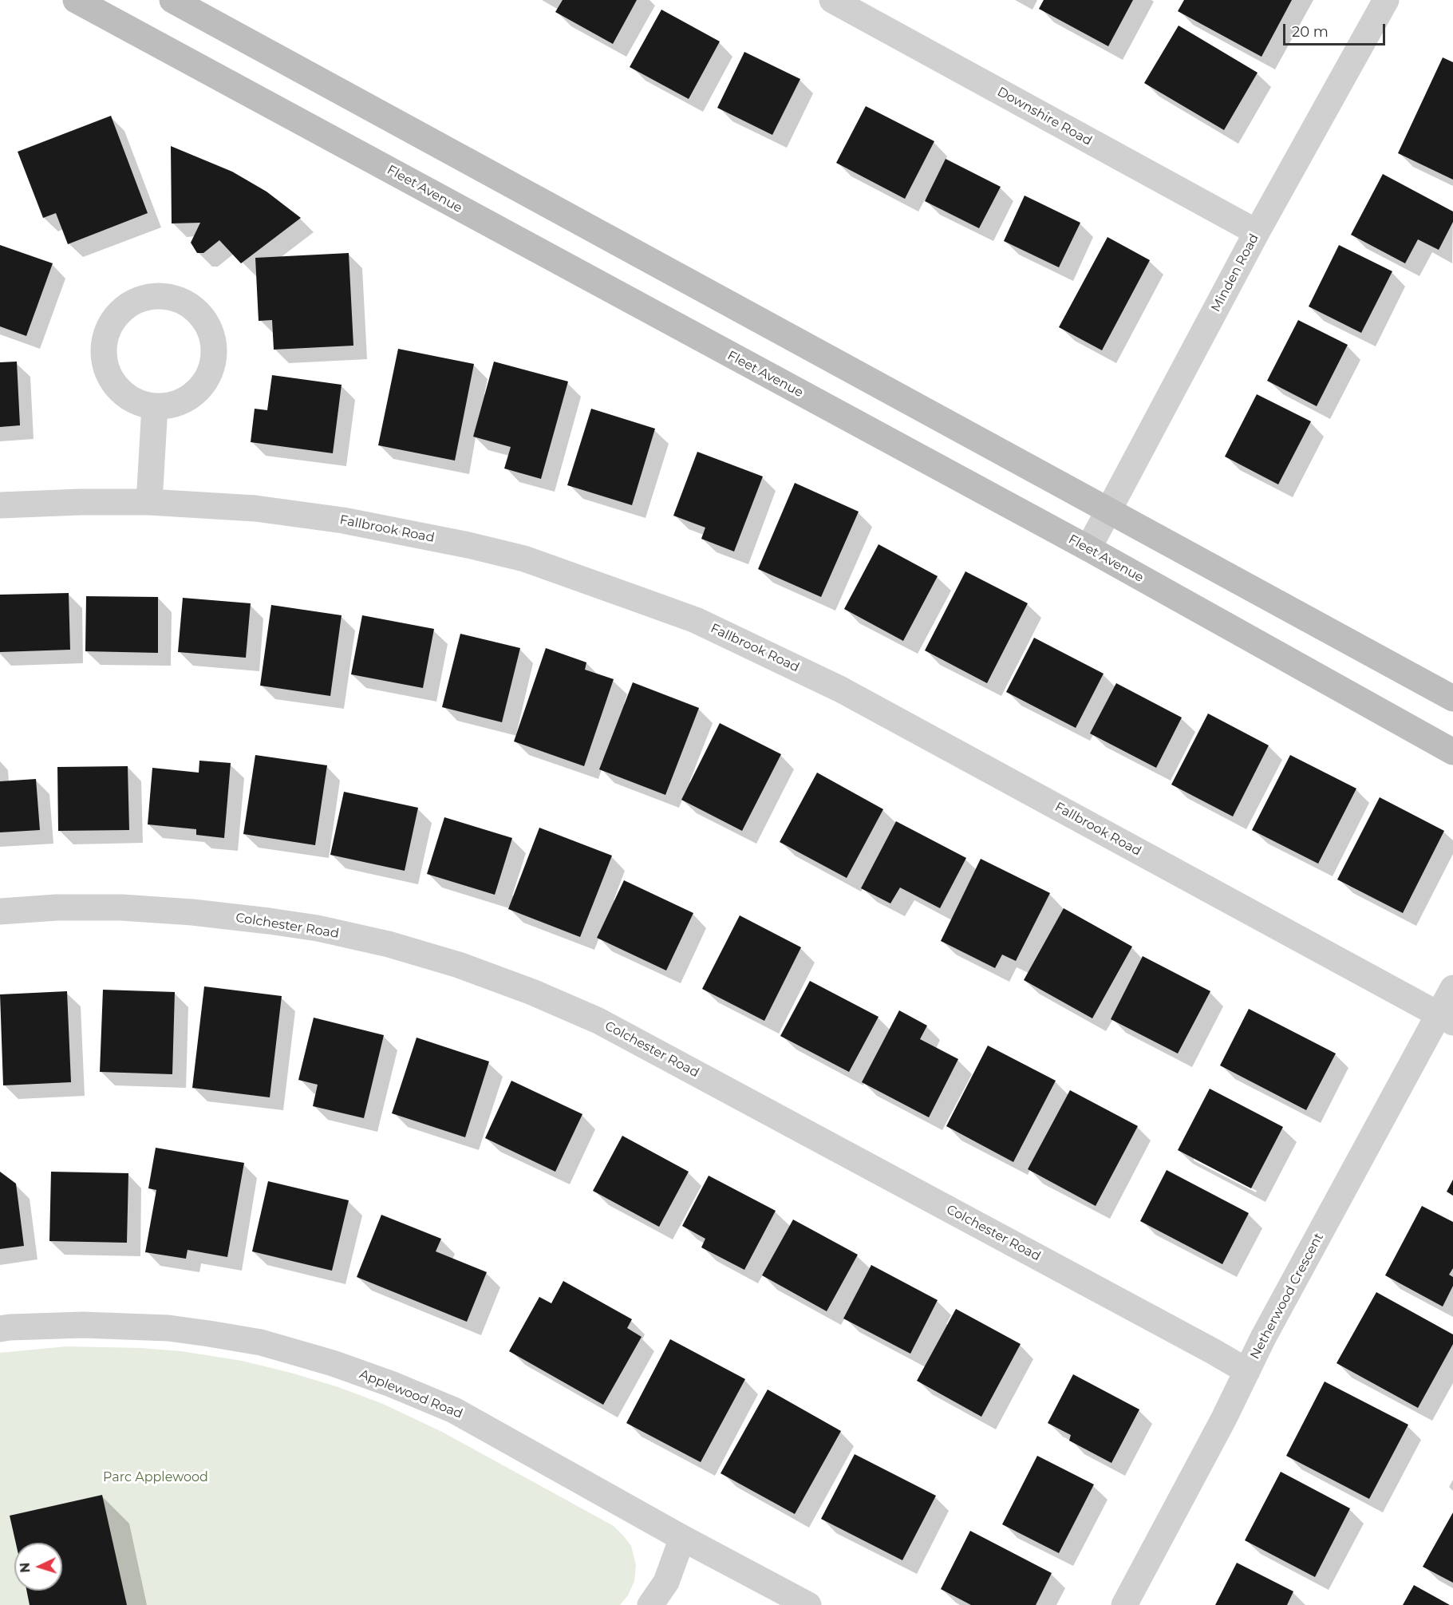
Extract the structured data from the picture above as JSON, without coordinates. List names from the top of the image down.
{
  "streets": {
    "main road": ["Fleet Avenue"],
    "street": [
      "Downshire Road",
      "Minden Road",
      "Fallbrook Road",
      "Colchester Road",
      "Netherwood Crescent",
      "Applewood Road"
    ]
  },
  "crossings": [
    ["Downshire Road", "Minden Road"],
    ["Fleet Avenue", "Minden Road"],
    ["Fallbrook Road", "Netherwood Crescent"],
    ["Colchester Road", "Netherwood Crescent"]
  ],
  "parks": ["Parc Applewood"],
  "scale_bar": "20 m",
  "north": "left"
}
